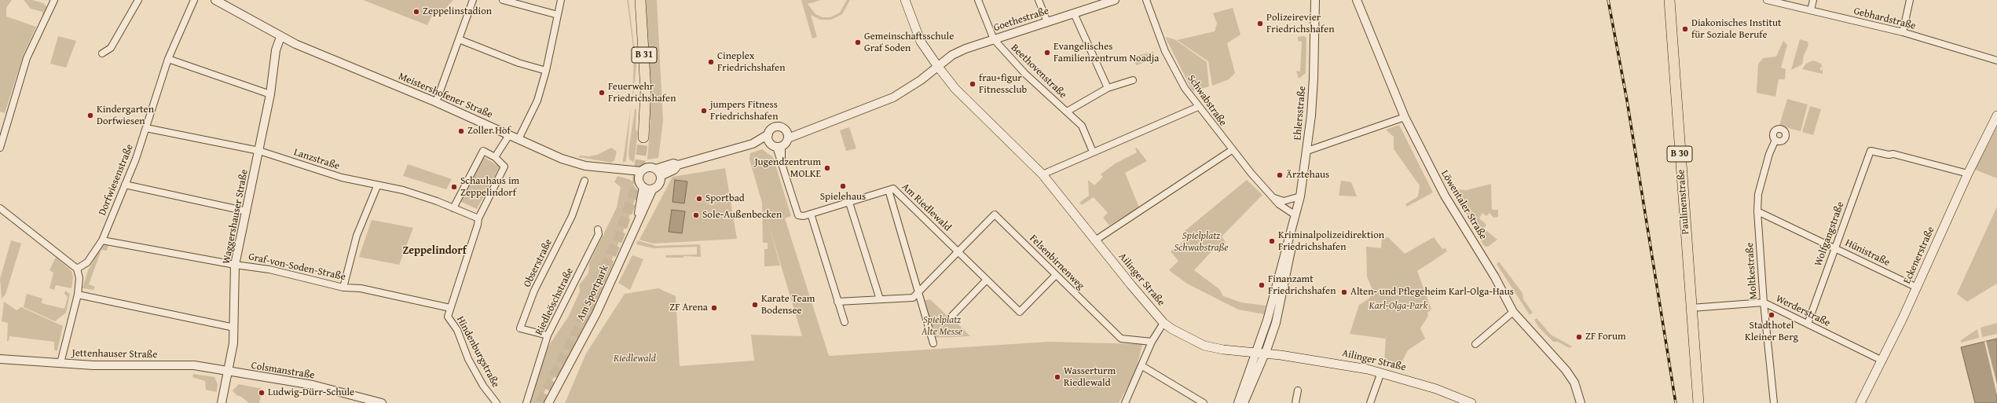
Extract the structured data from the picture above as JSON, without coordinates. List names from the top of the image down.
{
  "streets": {
    "main road": [
      "B 31",
      "B 30",
      "Paulinenstraße",
      "Eckenerstraße",
      "Ailinger Straße"
    ],
    "street": [
      "Gebhardstraße",
      "Goethestraße",
      "Beethovenstraße",
      "Meistershofener Straße",
      "Schwabstraße",
      "Ehlersstraße",
      "Lanzstraße",
      "Dorfwiesenstraße",
      "Löwentaler Straße",
      "Am Riedlewald",
      "Waggershauser Straße",
      "Wolfgangstraße",
      "Hünistraße",
      "Felsenbirnenweg",
      "Obserstraße",
      "Graf-von-Soden-Straße",
      "Moltkestraße",
      "Am Sportpark",
      "Riedleöschstraße",
      "Werderstraße",
      "Hindenburgstraße",
      "Jettenhauser Straße",
      "Colsmanstraße"
    ]
  },
  "crossings": [
    ["Goethestraße", "Beethovenstraße"],
    ["Goethestraße", "Ailinger Straße"],
    ["Meistershofener Straße", "Am Riedlewald"],
    ["Meistershofener Straße", "Waggershauser Straße"],
    ["Meistershofener Straße", "Am Sportpark"],
    ["Schwabstraße", "Ehlersstraße"],
    ["Ehlersstraße", "Ailinger Straße"],
    ["Lanzstraße", "Dorfwiesenstraße"],
    ["Lanzstraße", "Waggershauser Straße"],
    ["Lanzstraße", "Hindenburgstraße"],
    ["Dorfwiesenstraße", "Graf-von-Soden-Straße"],
    ["Paulinenstraße", "Werderstraße"],
    ["Am Riedlewald", "Felsenbirnenweg"],
    ["Waggershauser Straße", "Graf-von-Soden-Straße"],
    ["Waggershauser Straße", "Jettenhauser Straße"],
    ["Waggershauser Straße", "Colsmanstraße"],
    ["Wolfgangstraße", "Hünistraße"],
    ["Wolfgangstraße", "Eckenerstraße"],
    ["Wolfgangstraße", "Werderstraße"],
    ["Hünistraße", "Eckenerstraße"],
    ["Hünistraße", "Moltkestraße"],
    ["Eckenerstraße", "Werderstraße"],
    ["Obserstraße", "Riedleöschstraße"],
    ["Graf-von-Soden-Straße", "Hindenburgstraße"],
    ["Moltkestraße", "Werderstraße"],
    ["Jettenhauser Straße", "Colsmanstraße"]
  ],
  "districts": ["Zeppelindorf"],
  "parks": [
    "Spielplatz Schwabstraße",
    "Karl-Olga-Park",
    "Spielplatz Alte Messe",
    "Riedlewald"
  ],
  "places": [
    "Zeppelinstadion",
    "Polizeirevier Friedrichshafen",
    "Diakonisches Institut für Soziale Berufe",
    "Gemeinschaftsschule Graf Soden",
    "Evangelisches Familienzentrum Noadja",
    "Cineplex Friedrichshafen",
    "frau+figur Fitnessclub",
    "Feuerwehr Friedrichshafen",
    "jumpers Fitness Friedrichshafen",
    "Kindergarten Dorfwiesen",
    "Zoller Hof",
    "Jugendzentrum MOLKE",
    "Ärztehaus",
    "Spielehaus",
    "Schauhaus im Zeppelindorf",
    "Sportbad",
    "Sole-Außenbecken",
    "Kriminalpolizeidirektion Friedrichshafen",
    "Finanzamt Friedrichshafen",
    "Alten- und Pflegeheim Karl-Olga-Haus",
    "Karate Team Bodensee",
    "ZF Arena",
    "Stadthotel Kleiner Berg",
    "ZF Forum",
    "Wasserturm Riedlewald",
    "Ludwig-Dürr-Schule"
  ]
}
